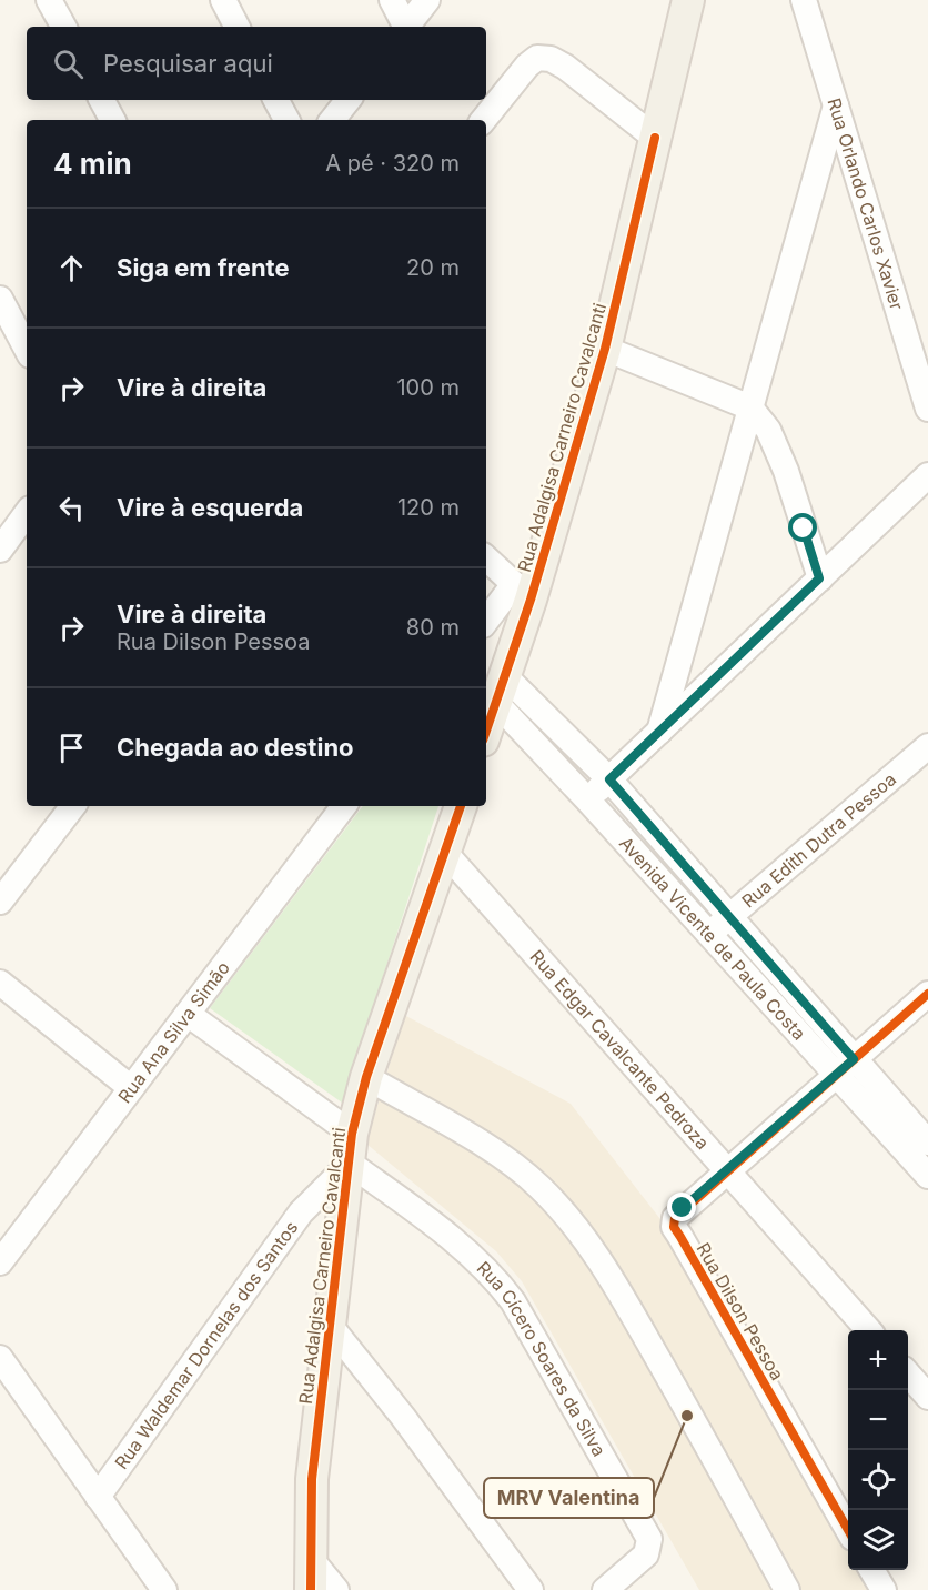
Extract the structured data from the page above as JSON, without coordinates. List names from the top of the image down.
{
  "streets": {
    "main road": ["Rua Adalgisa Carneiro Cavalcanti"],
    "street": [
      "Rua Orlando Carlos Xavier",
      "Rua Edith Dutra Pessoa",
      "Avenida Vicente de Paula Costa",
      "Rua Ana Silva Simão",
      "Rua Edgar Cavalcante Pedroza",
      "Rua Dilson Pessoa",
      "Rua Waldemar Dornelas dos Santos",
      "Rua Cícero Soares da Silva"
    ]
  },
  "crossings": [
    ["Rua Adalgisa Carneiro Cavalcanti", "Avenida Vicente de Paula Costa"],
    ["Rua Adalgisa Carneiro Cavalcanti", "Rua Edgar Cavalcante Pedroza"],
    ["Rua Adalgisa Carneiro Cavalcanti", "Rua Waldemar Dornelas dos Santos"],
    ["Rua Adalgisa Carneiro Cavalcanti", "Rua Cícero Soares da Silva"],
    ["Rua Edith Dutra Pessoa", "Avenida Vicente de Paula Costa"],
    ["Avenida Vicente de Paula Costa", "Rua Dilson Pessoa"],
    ["Rua Ana Silva Simão", "Rua Cícero Soares da Silva"],
    ["Rua Edgar Cavalcante Pedroza", "Rua Dilson Pessoa"],
    ["Rua Waldemar Dornelas dos Santos", "Rua Cícero Soares da Silva"]
  ],
  "places": ["MRV Valentina"],
  "page": {
    "search": "Pesquisar aqui",
    "heading": ["4 min", "A pé · 320 m"],
    "list": [
      ["Siga em frente", "20 m"],
      ["Vire à direita", "100 m"],
      ["Vire à esquerda", "120 m"],
      ["Vire à direita", "Rua Dilson Pessoa", "80 m"],
      "Chegada ao destino"
    ],
    "map_buttons": ["+", "−"]
  }
}
